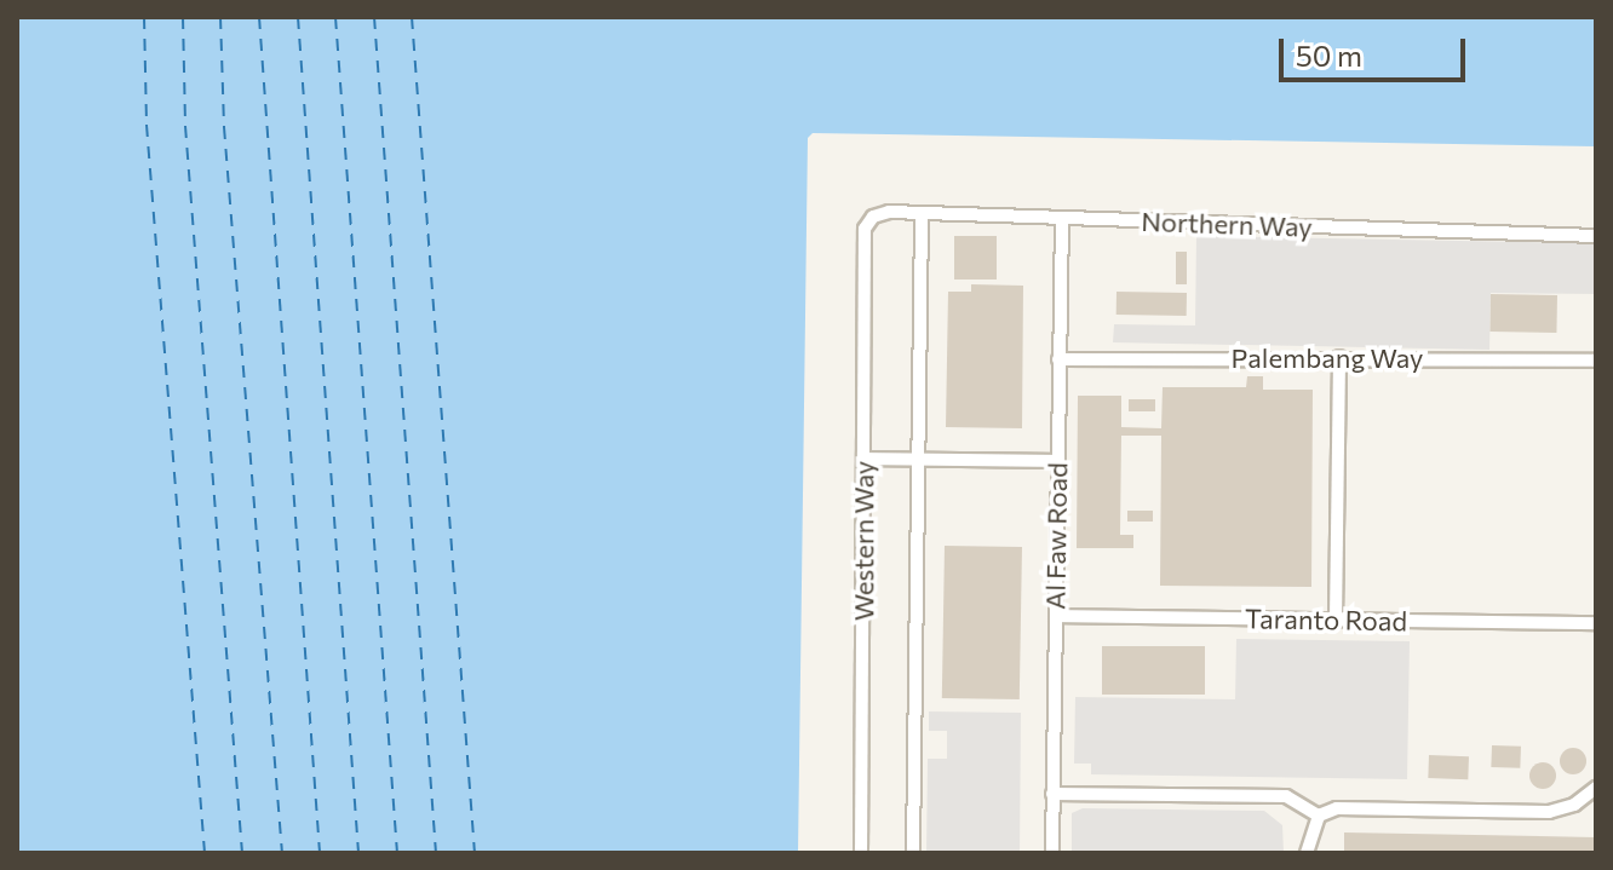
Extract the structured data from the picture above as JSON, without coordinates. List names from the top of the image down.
{
  "streets": {
    "lane": [
      "Northern Way",
      "Palembang Way",
      "Al Faw Road",
      "Western Way",
      "Taranto Road"
    ]
  },
  "crossings": [
    ["Northern Way", "Al Faw Road"],
    ["Northern Way", "Western Way"],
    ["Palembang Way", "Al Faw Road"],
    ["Al Faw Road", "Taranto Road"]
  ],
  "scale_bar": "50 m"
}
